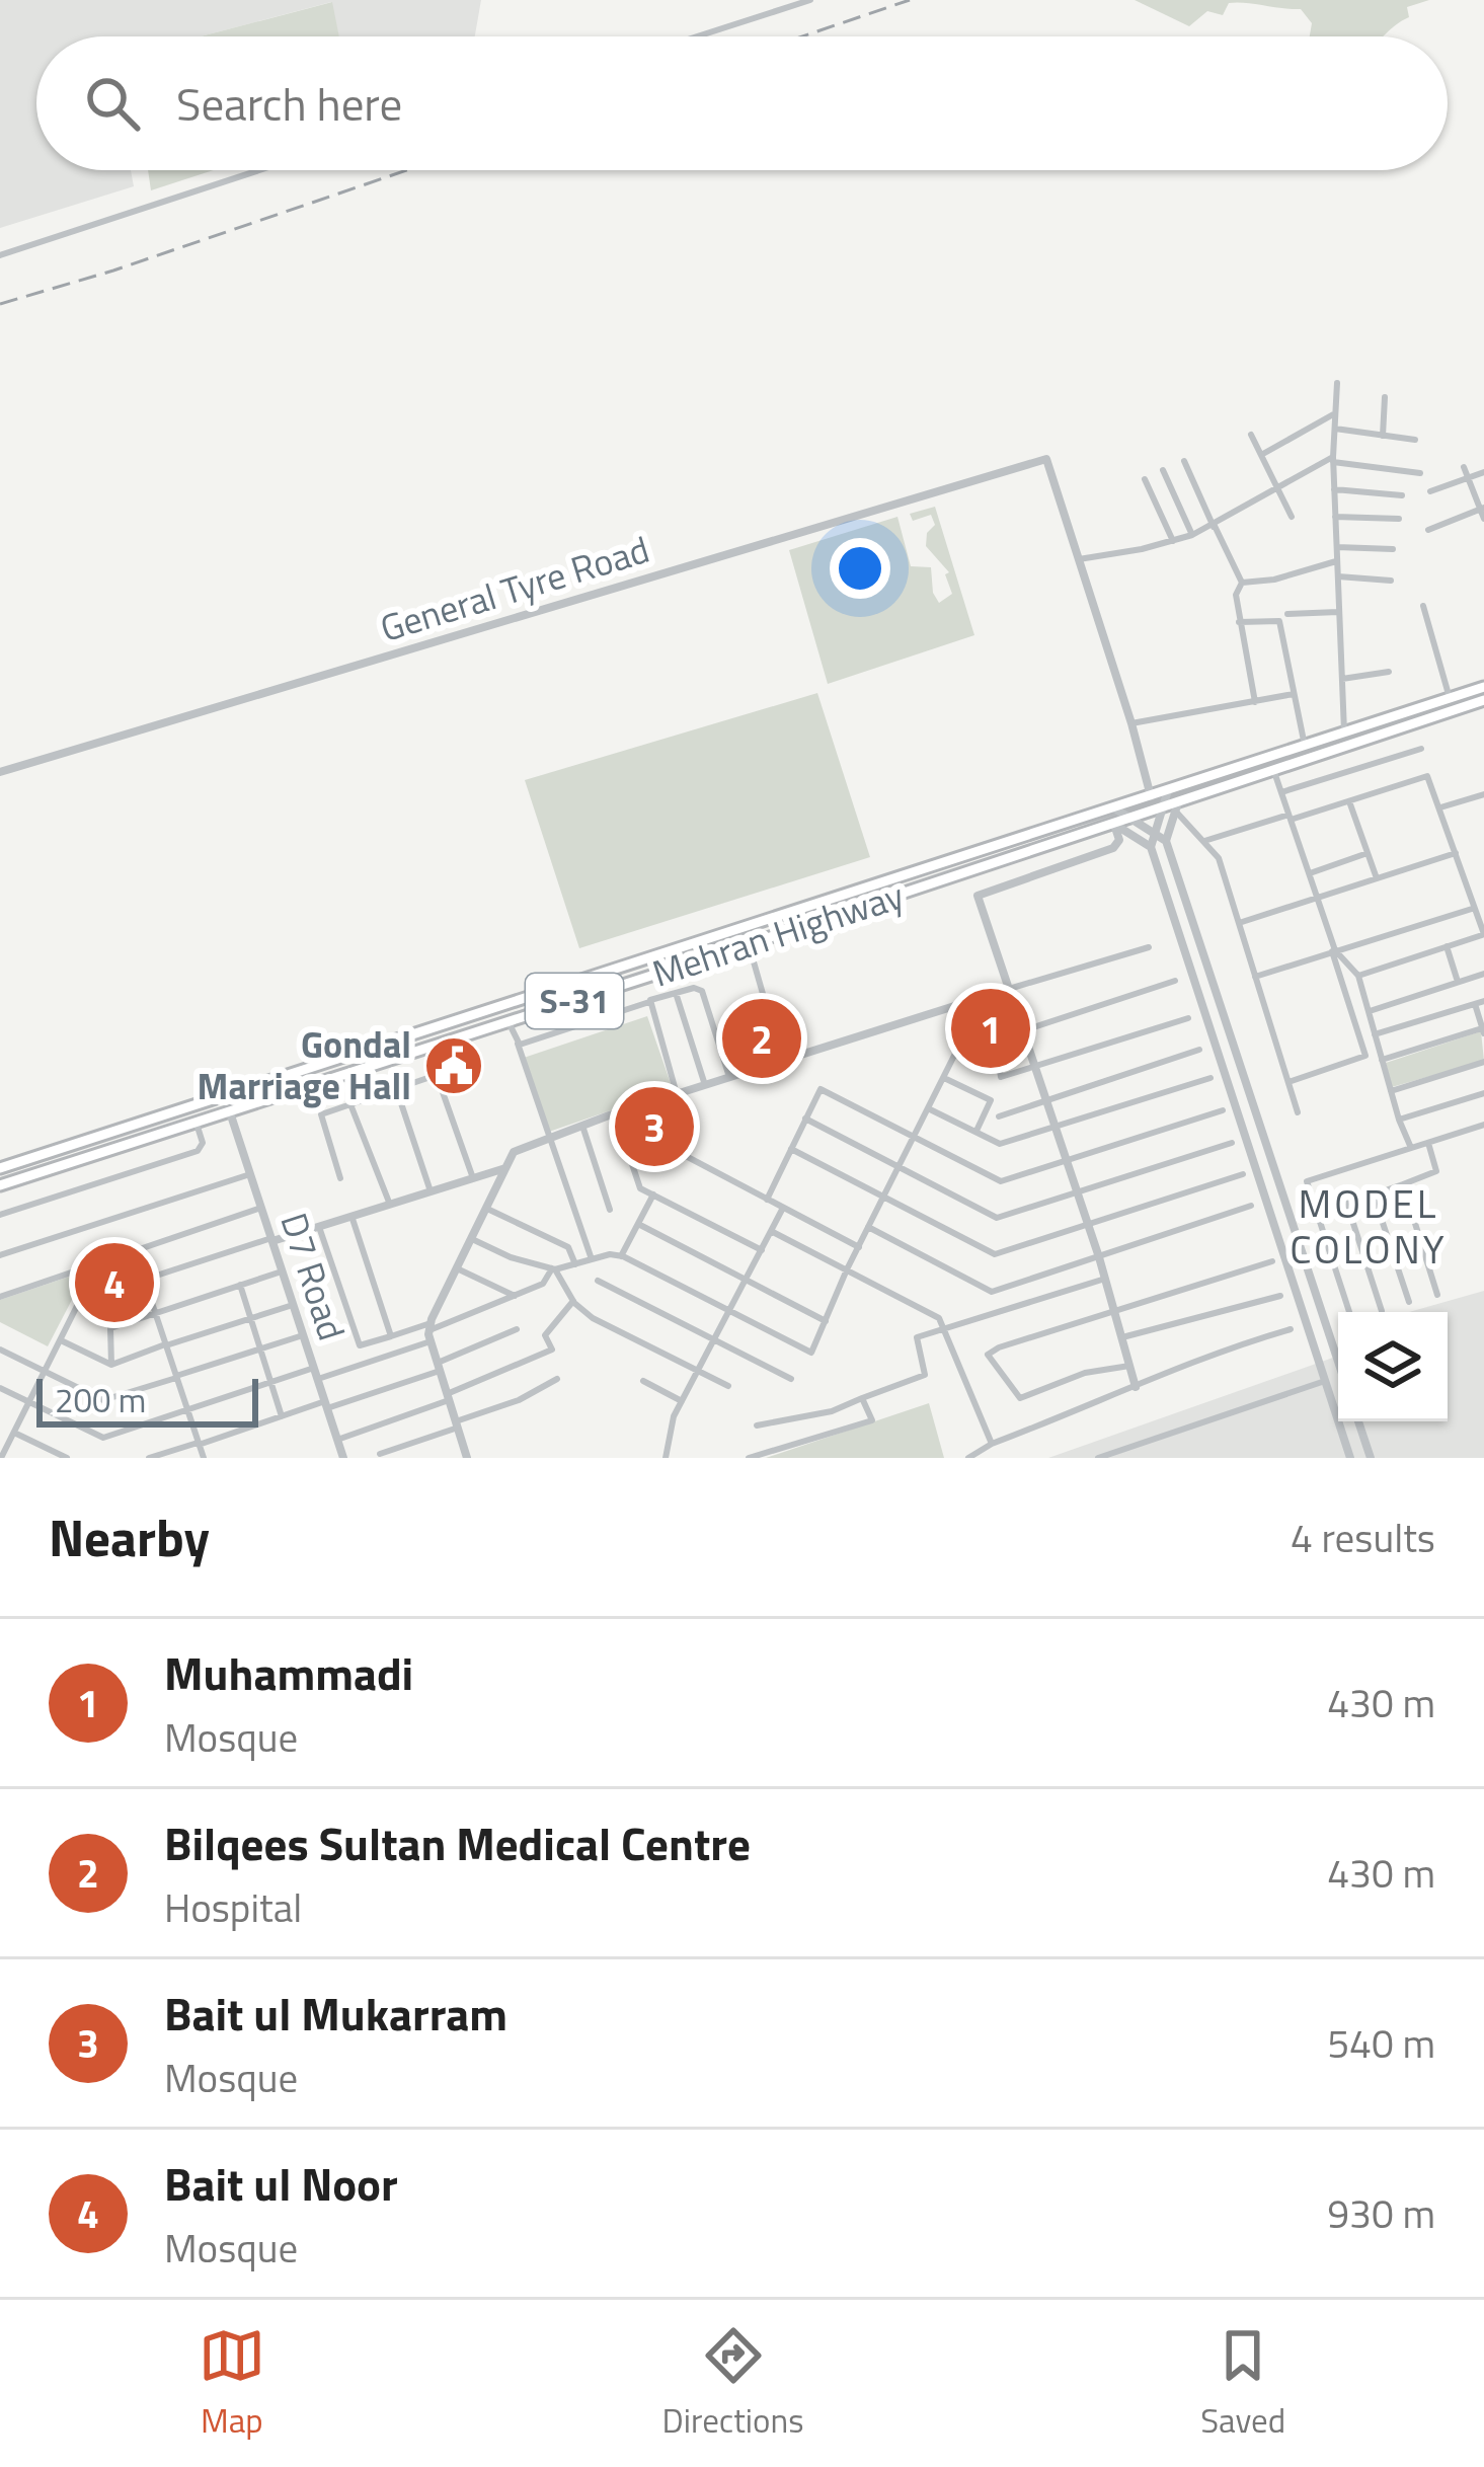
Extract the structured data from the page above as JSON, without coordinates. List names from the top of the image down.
{
  "streets": {
    "main road": ["Mehran Highway", "S-31"],
    "street": ["General Tyre Road", "D7 Road"]
  },
  "crossings": [
    ["Mehran Highway", "D7 Road"]
  ],
  "districts": ["MODEL COLONY"],
  "places": {
    "public building": ["Gondal Marriage Hall"]
  },
  "scale_bar": "200 m",
  "page": {
    "search": "Search here",
    "pins": [
      "1",
      "2",
      "3",
      "4"
    ],
    "scale": "200 m",
    "heading": ["Nearby", "4 results"],
    "list": [
      {
        "mark": "1",
        "name": "Muhammadi",
        "note": "Mosque",
        "value": "430 m"
      },
      {
        "mark": "2",
        "name": "Bilqees Sultan Medical Centre",
        "note": "Hospital",
        "value": "430 m"
      },
      {
        "mark": "3",
        "name": "Bait ul Mukarram",
        "note": "Mosque",
        "value": "540 m"
      },
      {
        "mark": "4",
        "name": "Bait ul Noor",
        "note": "Mosque",
        "value": "930 m"
      }
    ],
    "nav": ["Map", "Directions", "Saved"]
  }
}
